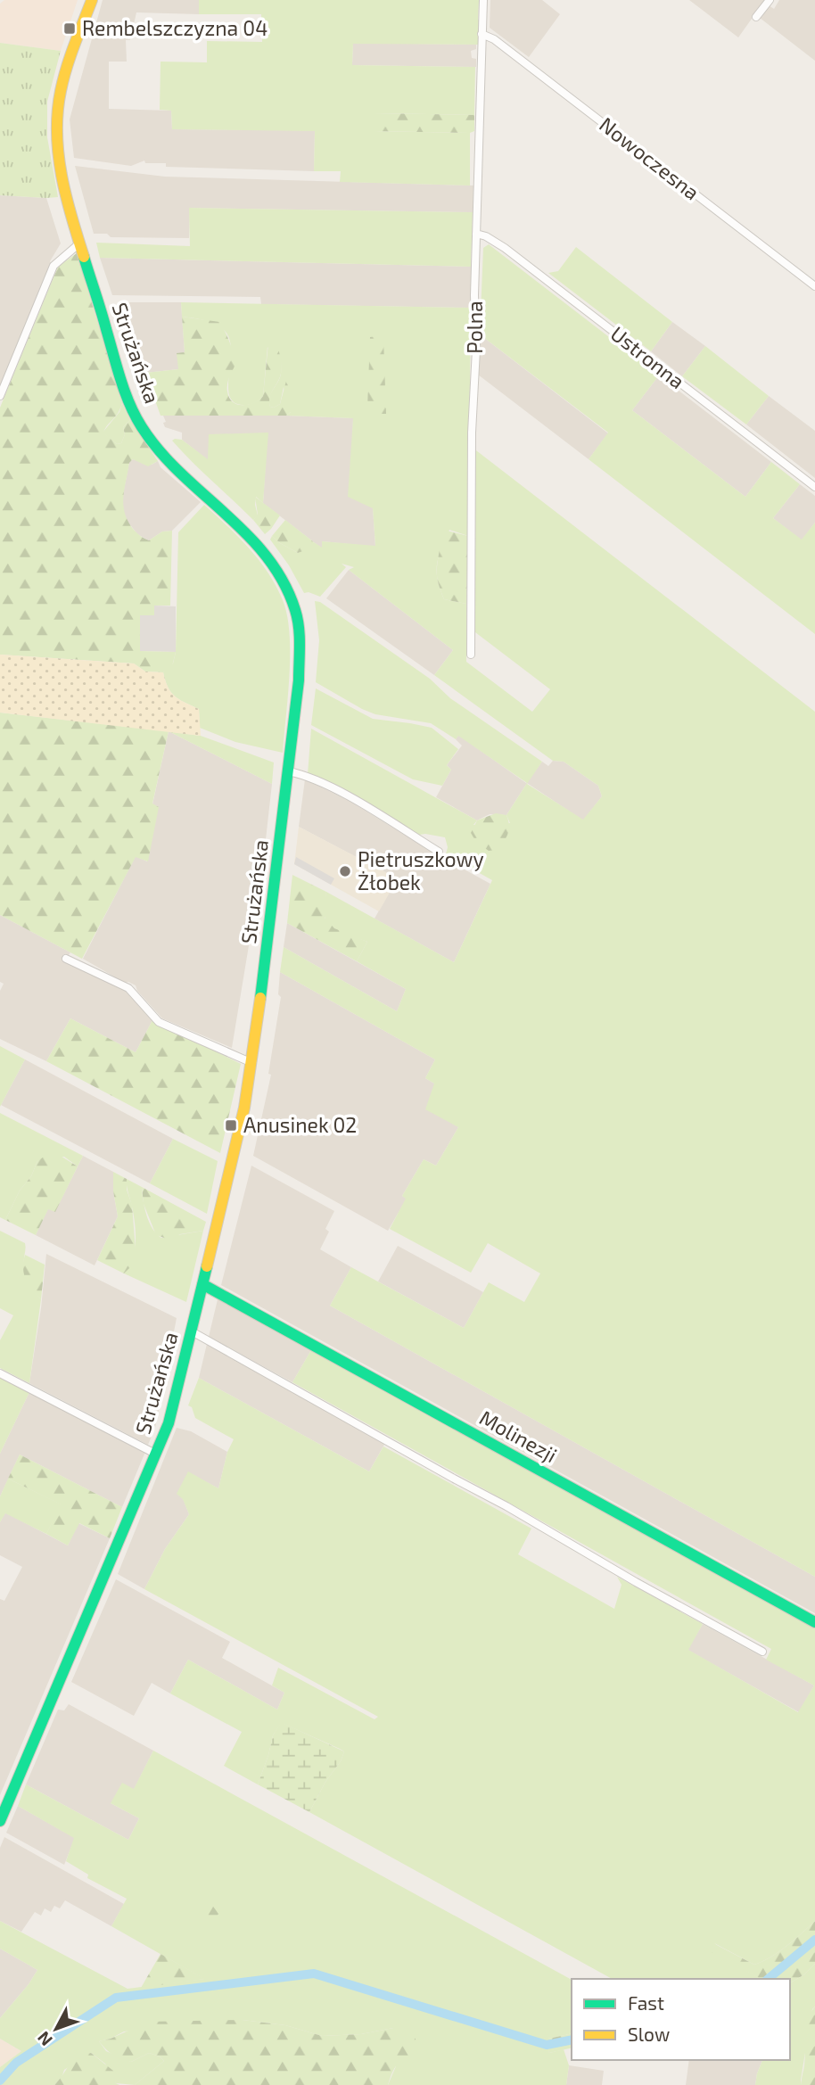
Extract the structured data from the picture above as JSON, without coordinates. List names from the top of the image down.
{
  "streets": {
    "main road": ["Strużańska", "Molinezji"],
    "street": ["Nowoczesna", "Polna", "Ustronna"]
  },
  "crossings": [
    ["Nowoczesna", "Polna"],
    ["Polna", "Ustronna"],
    ["Strużańska", "Molinezji"]
  ],
  "places": {
    "transit": ["Rembelszczyzna 04", "Anusinek 02"],
    "other": ["Pietruszkowy Żłobek"]
  },
  "legend": ["Fast", "Slow"],
  "north": "bottom left"
}
